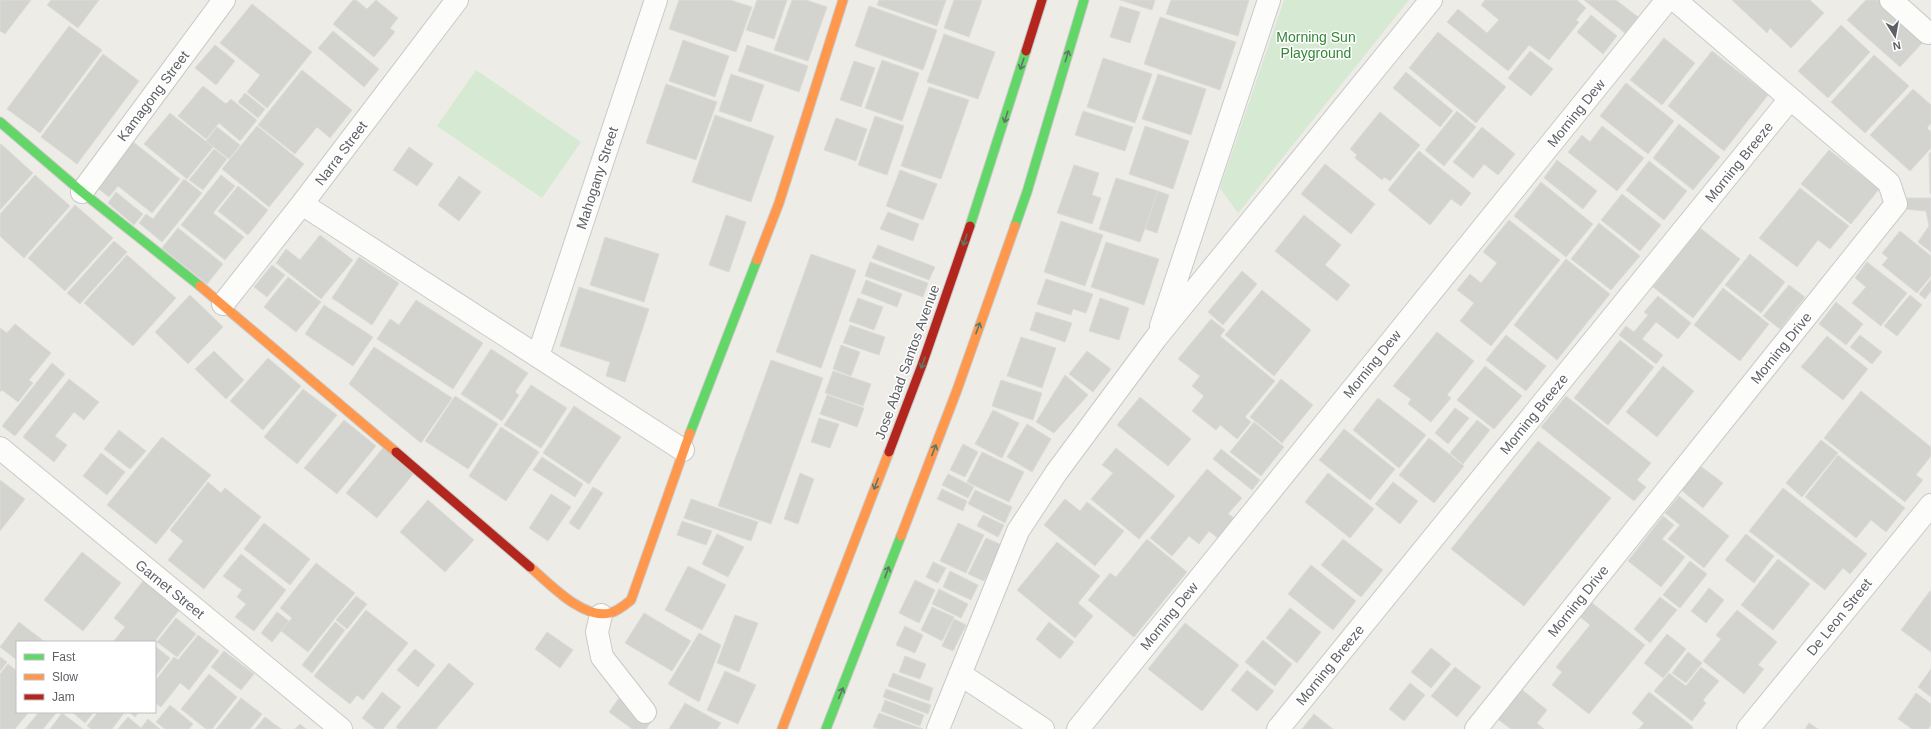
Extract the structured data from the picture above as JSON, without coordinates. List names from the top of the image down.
{
  "streets": {
    "main road": ["Jose Abad Santos Avenue"],
    "street": [
      "Kamagong Street",
      "Morning Dew",
      "Narra Street",
      "Morning Breeze",
      "Mahogany Street",
      "Morning Drive",
      "Garnet Street",
      "De Leon Street"
    ]
  },
  "crossings": [
    ["Morning Breeze", "Morning Drive"]
  ],
  "parks": ["Morning Sun Playground"],
  "legend": ["Fast", "Slow", "Jam"],
  "north": "bottom"
}
